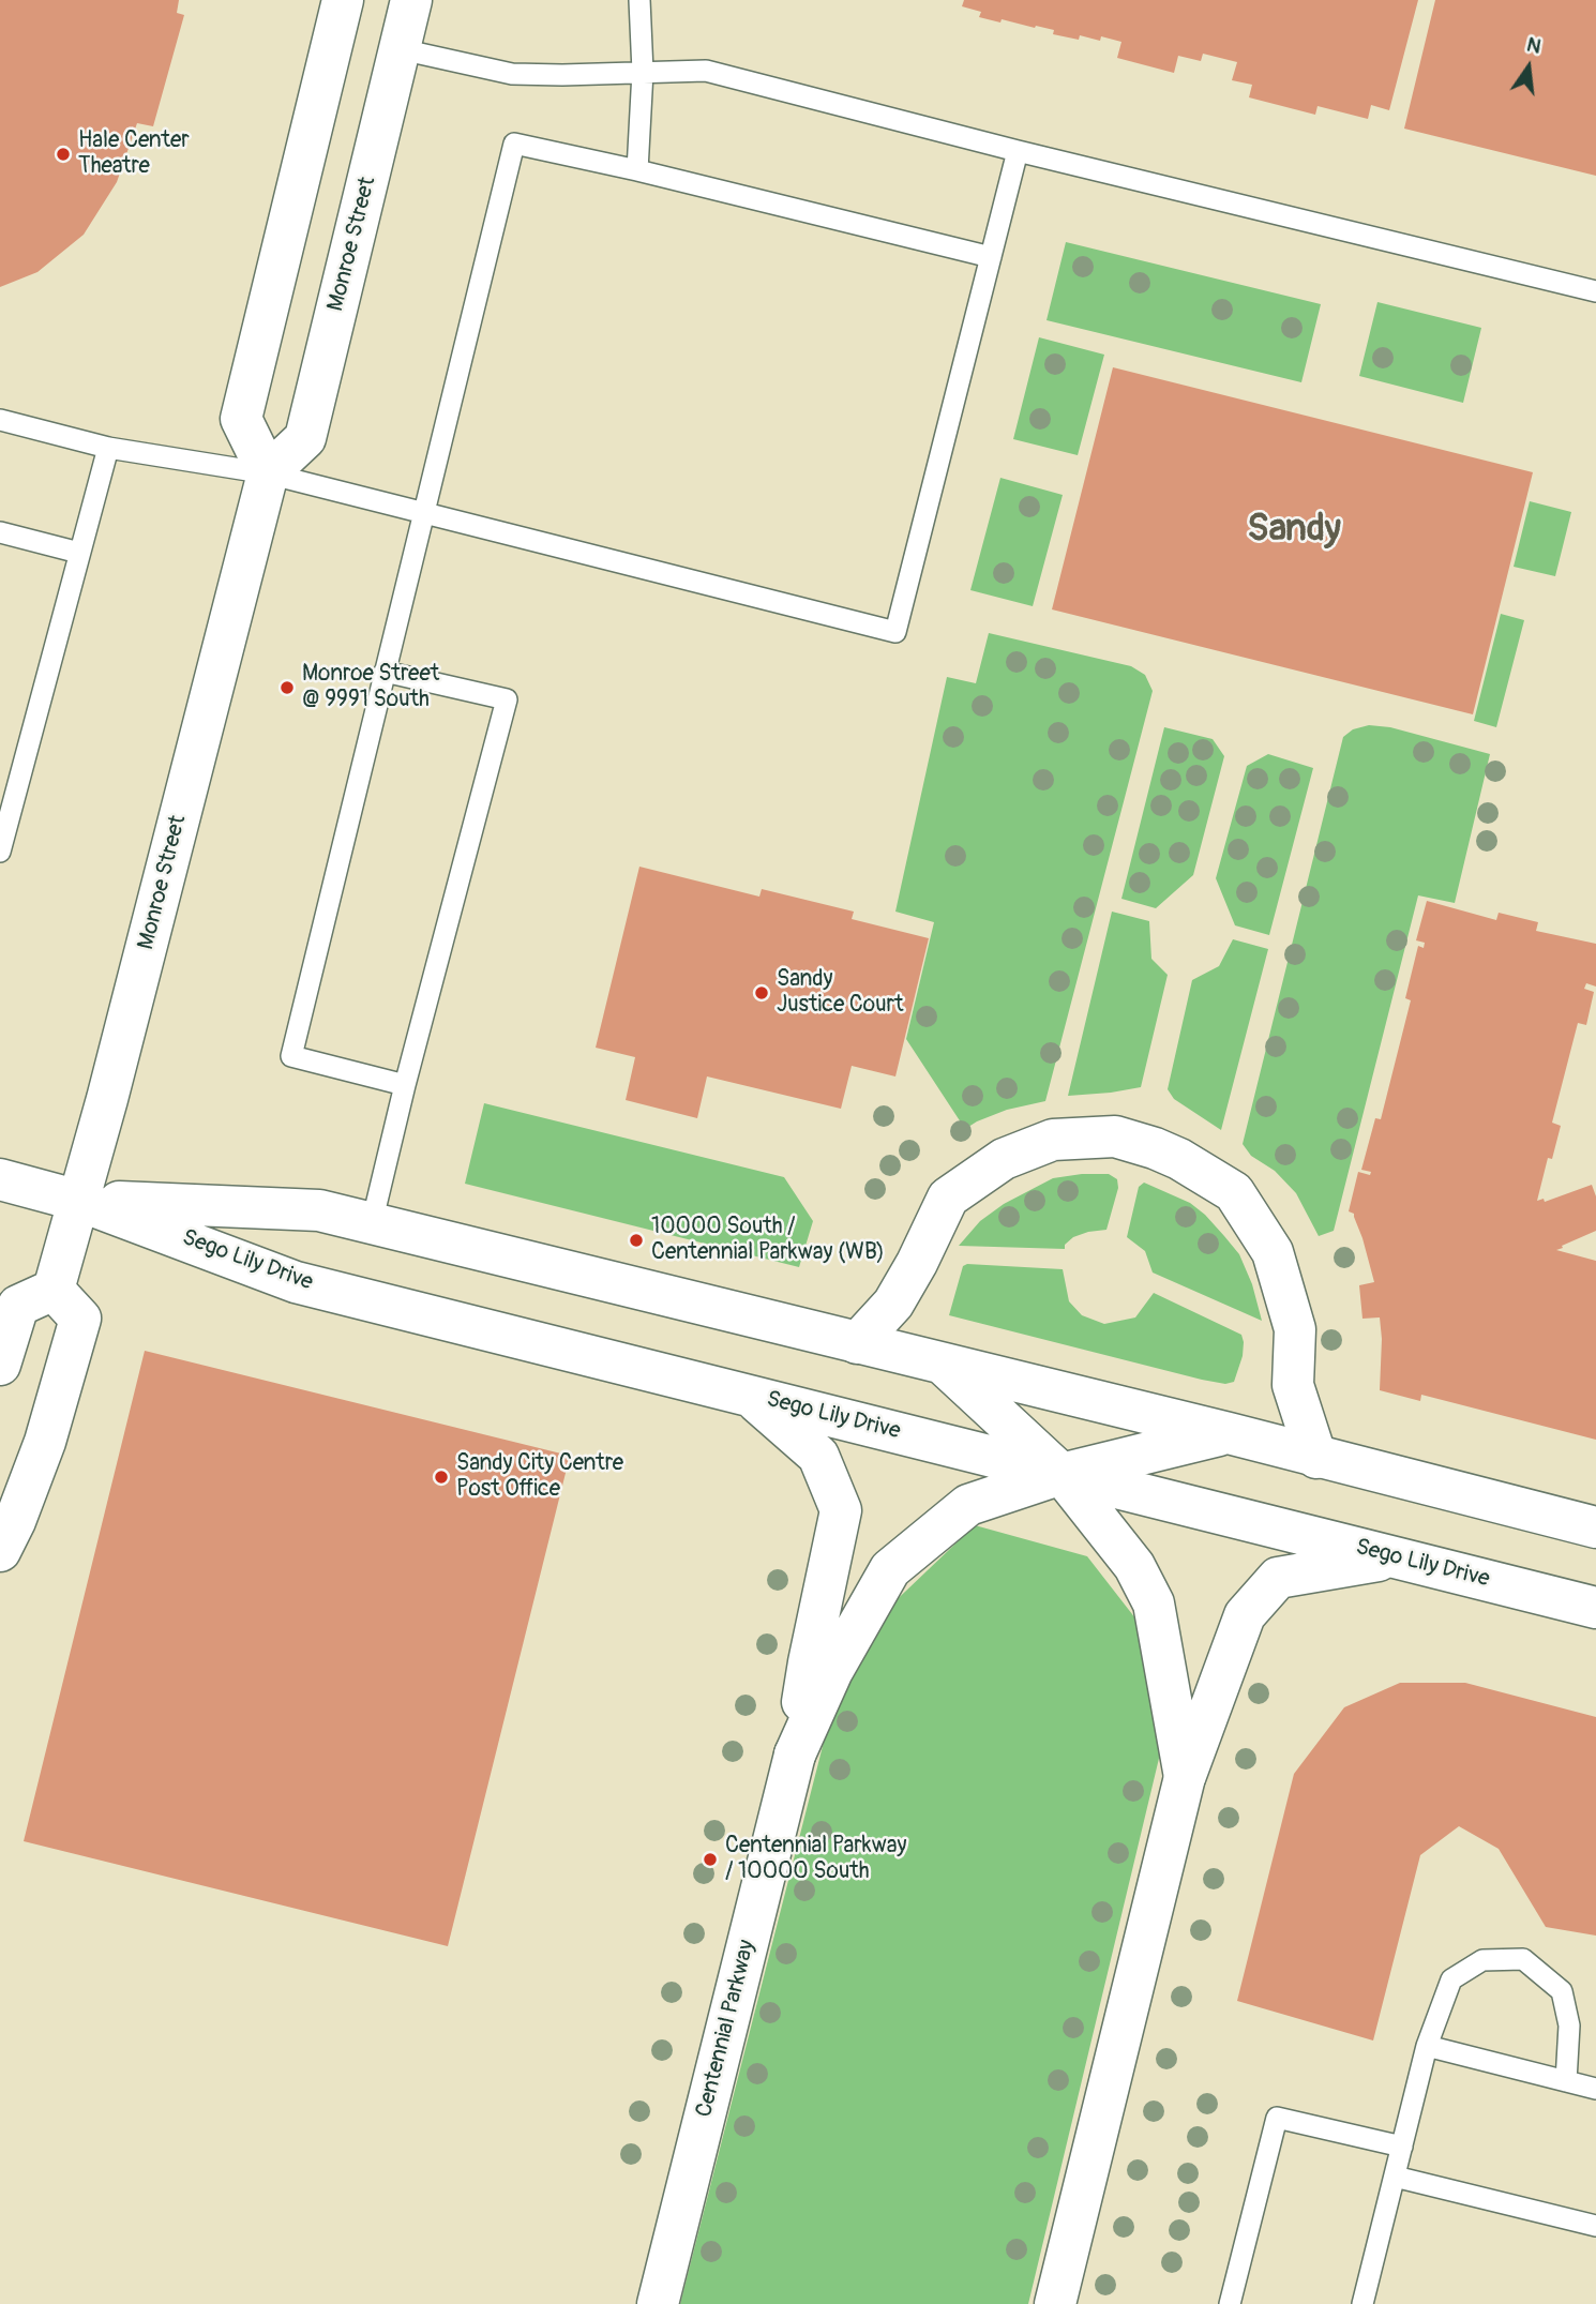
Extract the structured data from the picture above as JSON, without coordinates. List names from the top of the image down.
{
  "streets": {
    "main road": ["Monroe Street", "Sego Lily Drive", "Centennial Parkway"]
  },
  "crossings": [
    ["Monroe Street", "Sego Lily Drive"]
  ],
  "districts": ["Sandy"],
  "places": [
    "Hale Center Theatre",
    "Monroe Street @ 9991 South",
    "Sandy Justice Court",
    "10000 South / Centennial Parkway (WB)",
    "Sandy City Centre Post Office",
    "Centennial Parkway / 10000 South"
  ],
  "north": "top"
}
